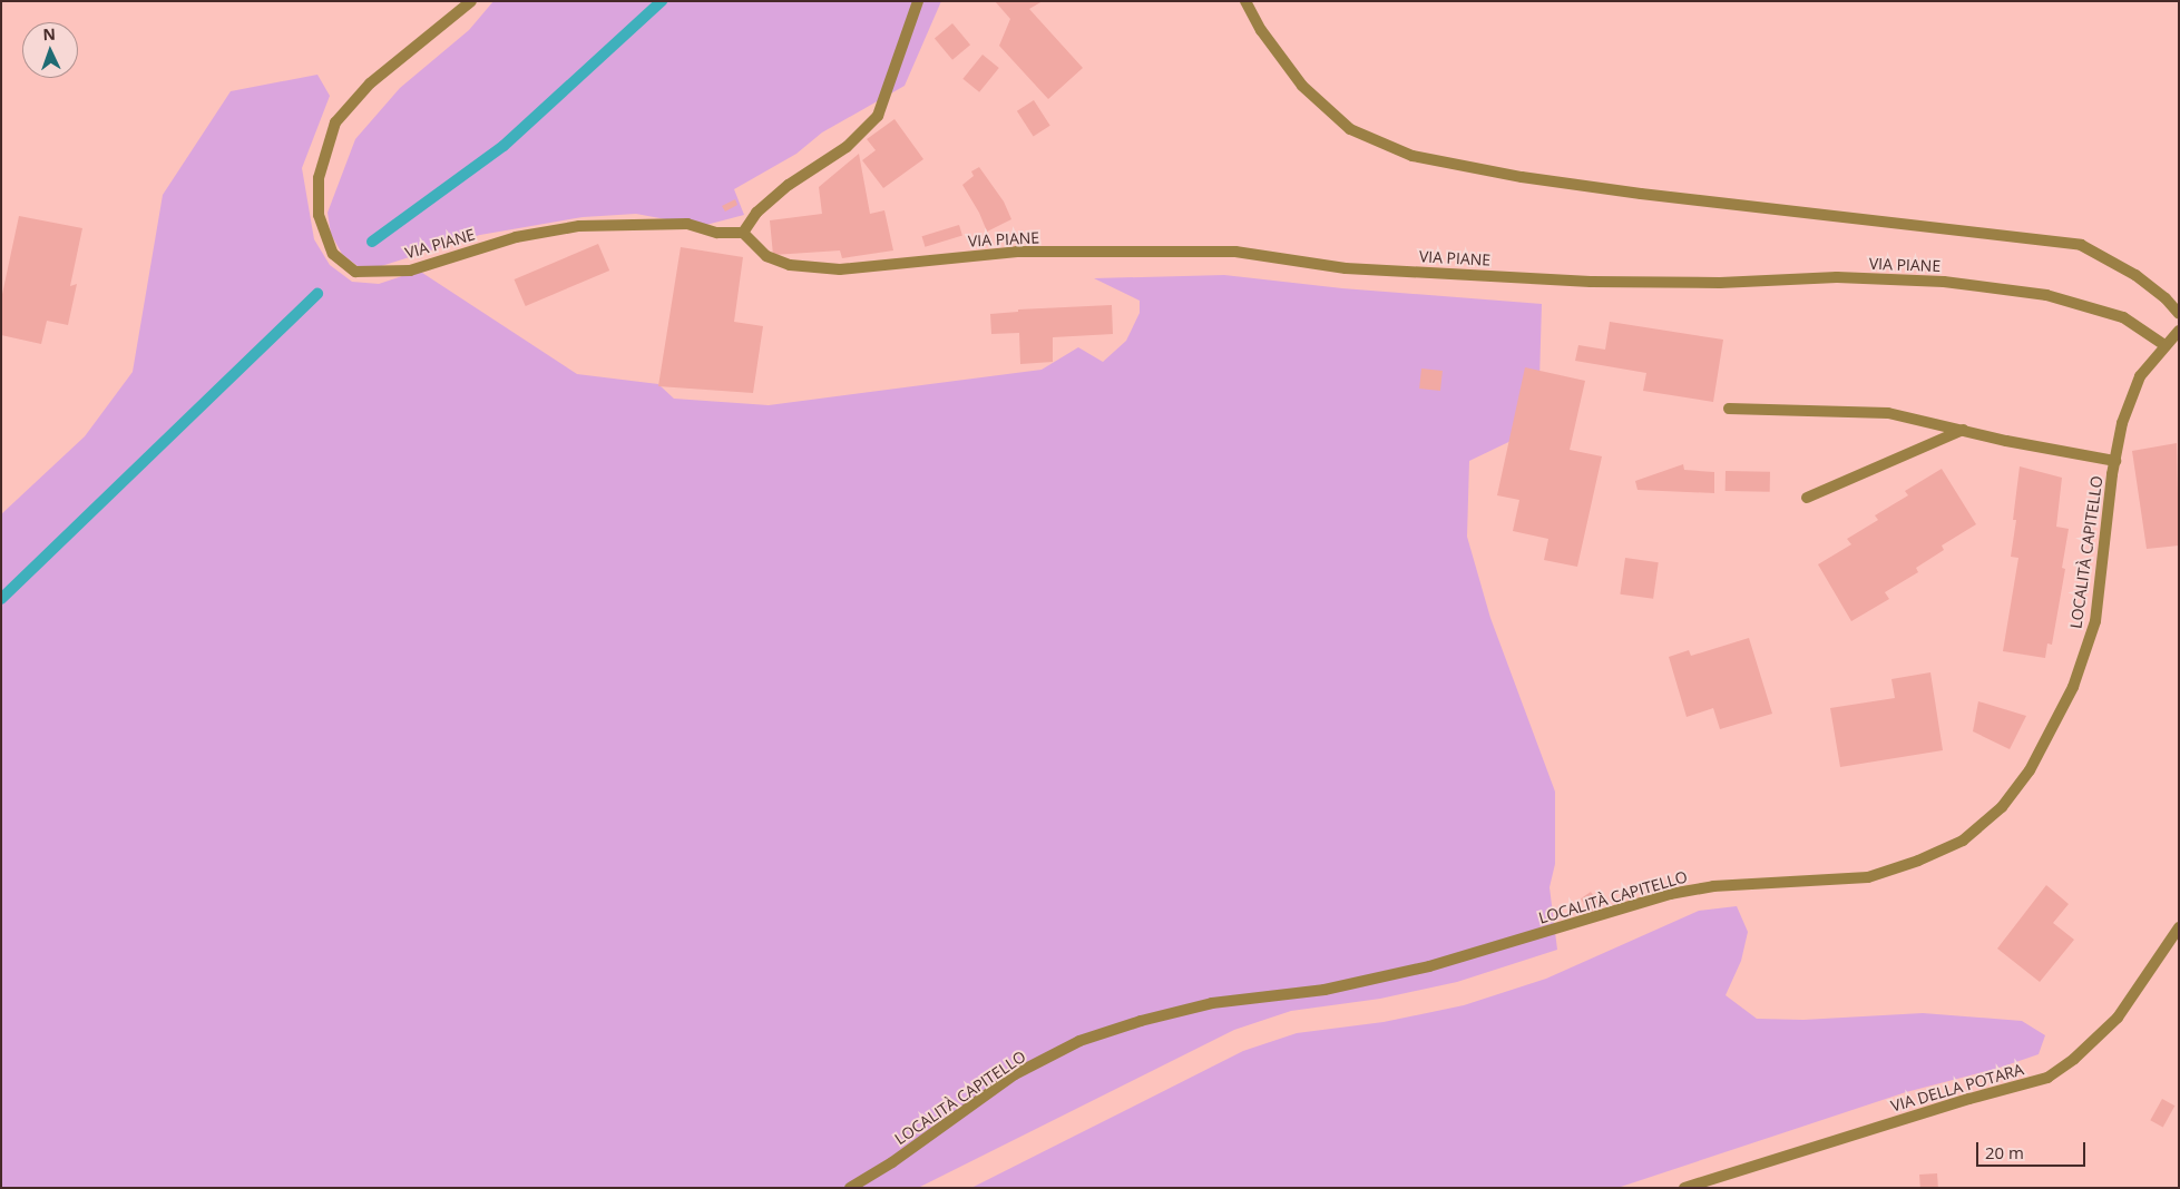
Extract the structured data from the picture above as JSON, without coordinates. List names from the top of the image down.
{
  "streets": {
    "street": ["VIA PIANE", "LOCALITÀ CAPITELLO", "VIA DELLA POTARA"]
  },
  "crossings": [
    ["VIA PIANE", "LOCALITÀ CAPITELLO"]
  ],
  "scale_bar": "20 m",
  "north": "top"
}
